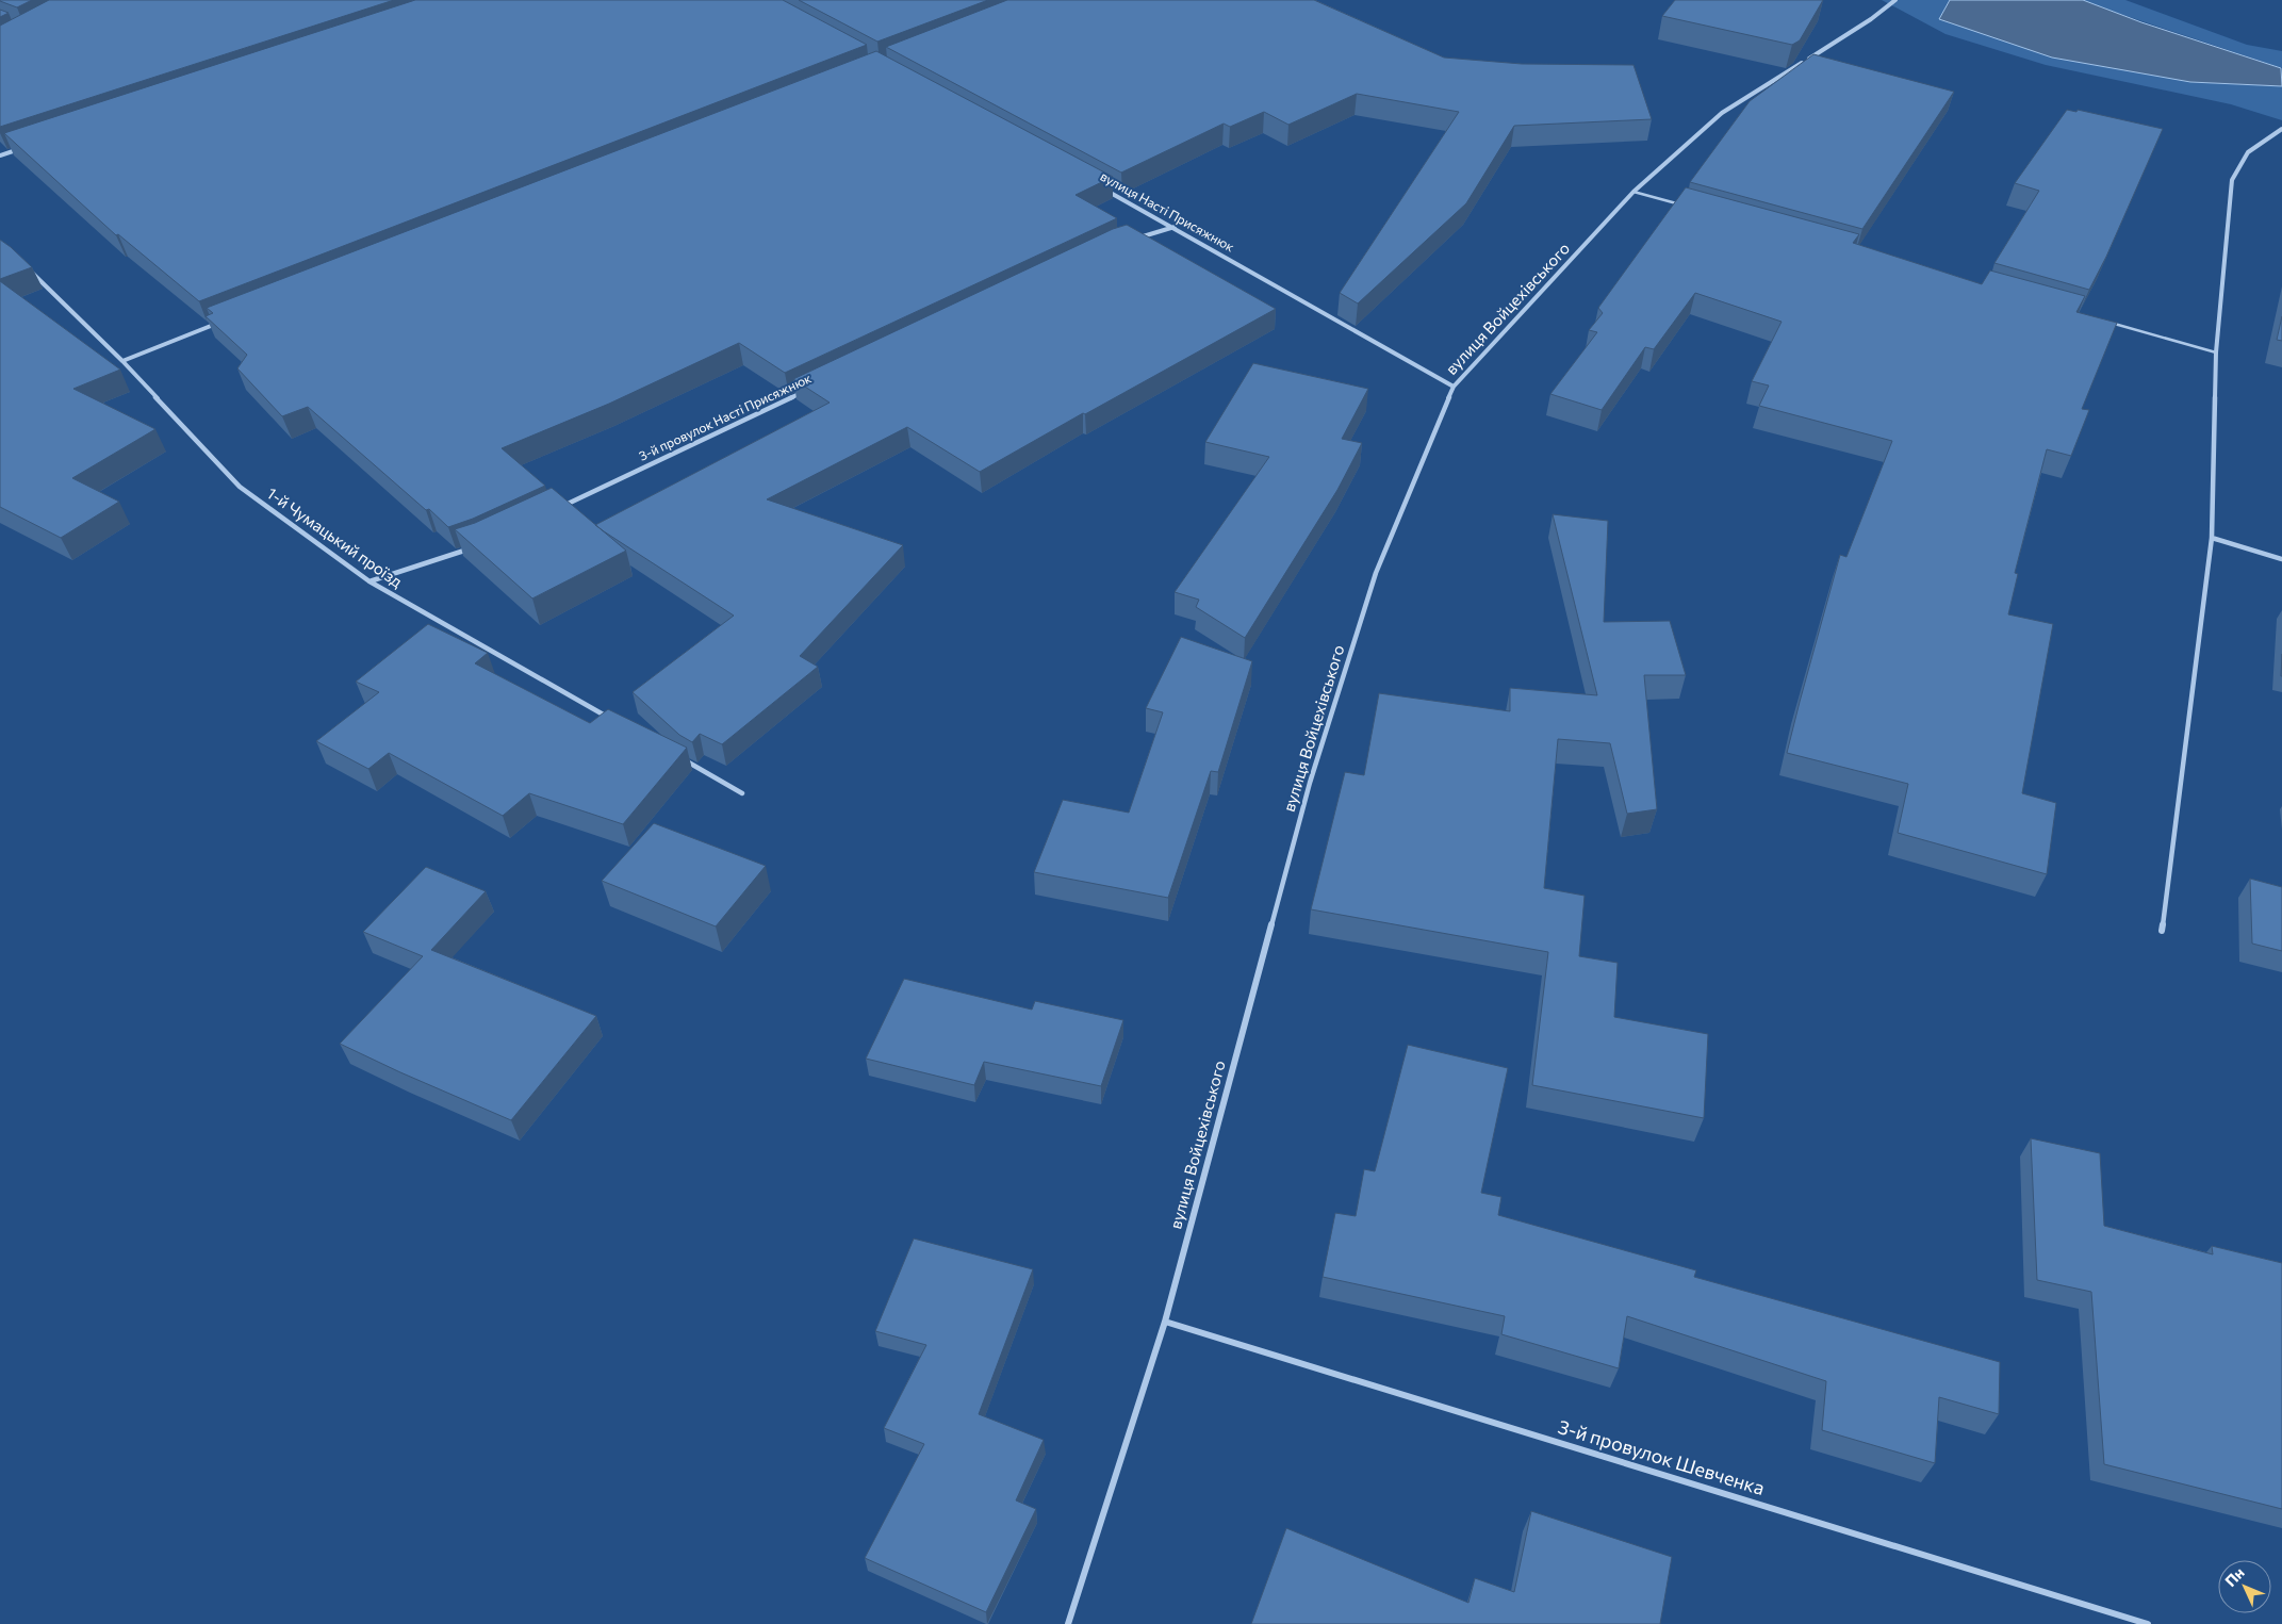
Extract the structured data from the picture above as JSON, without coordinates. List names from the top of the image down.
{
  "streets": {
    "street": [
      "вулиця Насті Присяжнюк",
      "вулиця Войцехівського",
      "3-й провулок Насті Присяжнюк",
      "1-й Чумацький проїзд",
      "3-й провулок Шевченка"
    ]
  },
  "crossings": [
    ["вулиця Насті Присяжнюк", "вулиця Войцехівського"],
    ["вулиця Войцехівського", "3-й провулок Шевченка"]
  ],
  "north": "top left"
}
